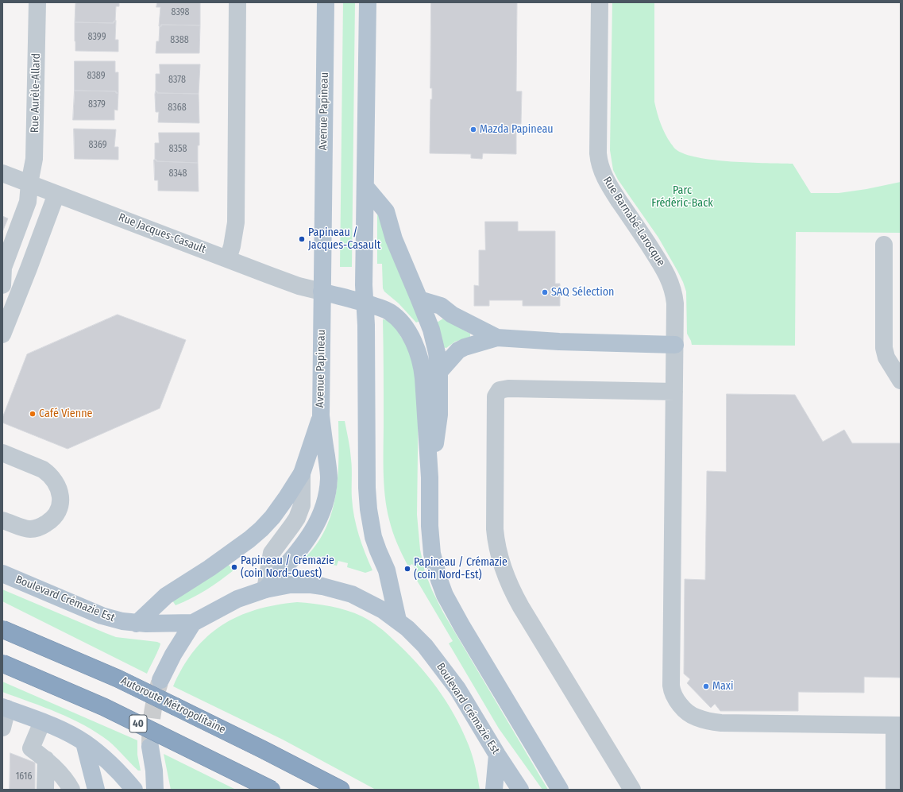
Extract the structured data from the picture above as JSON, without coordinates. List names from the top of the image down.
{
  "streets": {
    "highway": ["Autoroute Métropolitaine", "40"],
    "main road": ["Avenue Papineau", "Boulevard Crémazie Est"],
    "street": ["Rue Aurèle-Allard", "Rue Barnabé-Larocque", "Rue Jacques-Casault"]
  },
  "crossings": [
    ["Rue Aurèle-Allard", "Rue Jacques-Casault"],
    ["Avenue Papineau", "Rue Jacques-Casault"],
    ["Avenue Papineau", "Boulevard Crémazie Est"]
  ],
  "parks": ["Parc Frédéric-Back"],
  "places": [
    "Mazda Papineau",
    "Papineau / Jacques-Casault",
    "SAQ Sélection",
    "Café Vienne",
    "Papineau / Crémazie (coin Nord-Ouest)",
    "Papineau / Crémazie (coin Nord-Est)",
    "Maxi"
  ],
  "house_numbers": [
    "8398",
    "8399",
    "8388",
    "8389",
    "8378",
    "8379",
    "8368",
    "8369",
    "8358",
    "8348",
    "1616"
  ]
}
